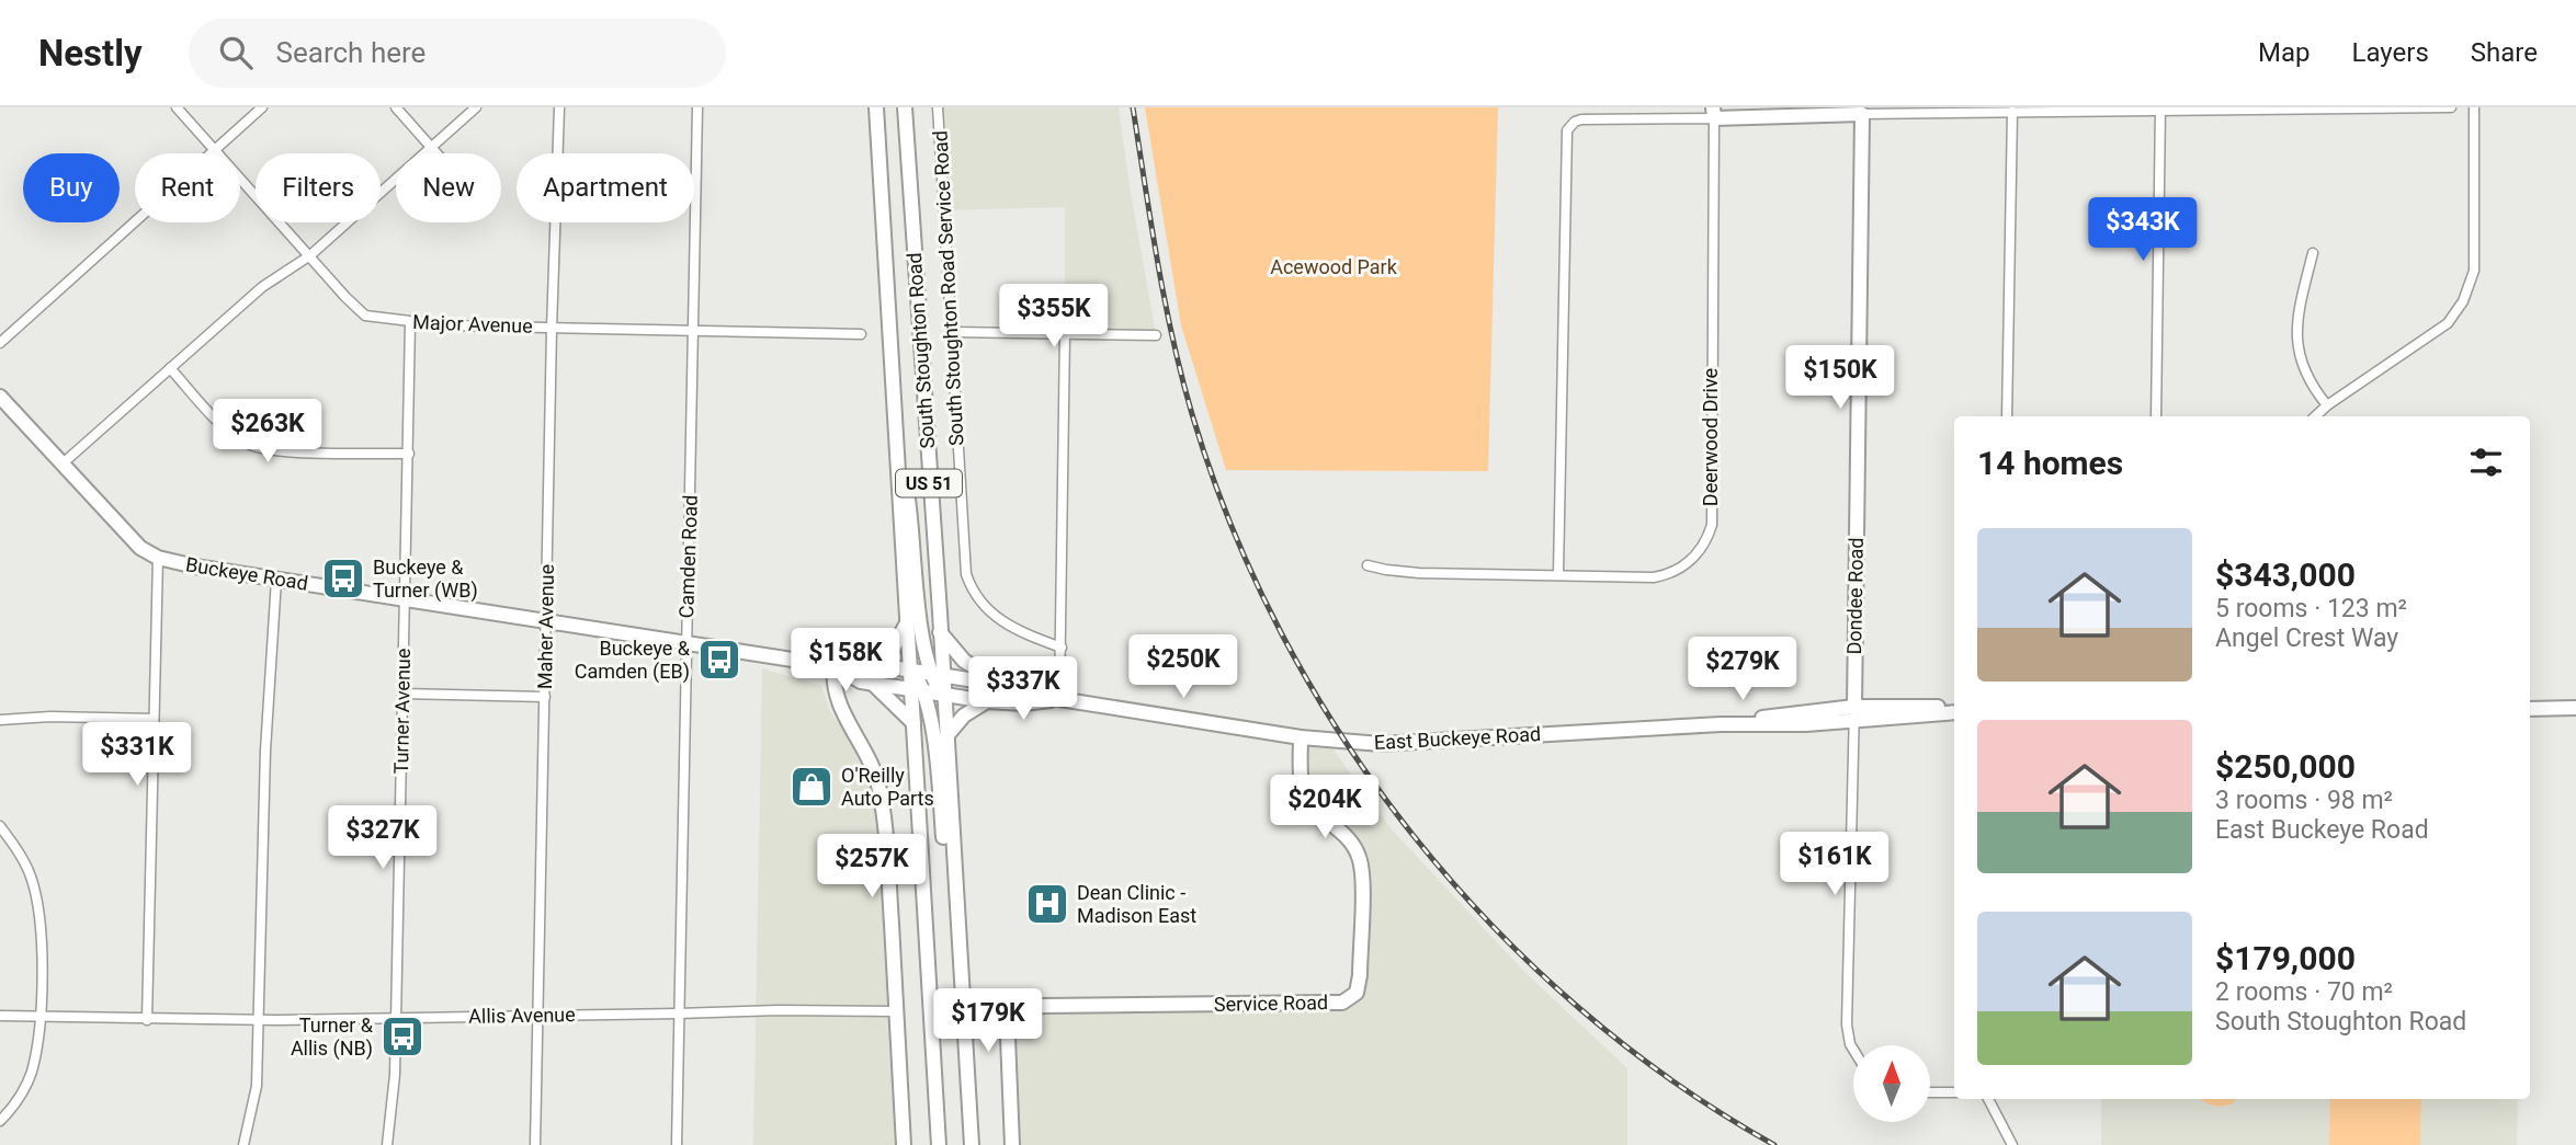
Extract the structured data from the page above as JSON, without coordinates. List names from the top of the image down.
{
  "streets": {
    "main road": [
      "South Stoughton Road",
      "US 51",
      "Buckeye Road",
      "Dondee Road",
      "East Buckeye Road",
      "Service Road"
    ],
    "street": [
      "South Stoughton Road Service Road",
      "Major Avenue",
      "Deerwood Drive",
      "Camden Road",
      "Maher Avenue",
      "Turner Avenue",
      "Allis Avenue"
    ]
  },
  "crossings": [
    ["Major Avenue", "Camden Road"],
    ["Major Avenue", "Maher Avenue"],
    ["Major Avenue", "Turner Avenue"],
    ["South Stoughton Road", "Buckeye Road"],
    ["South Stoughton Road", "East Buckeye Road"],
    ["Camden Road", "Buckeye Road"],
    ["Camden Road", "Allis Avenue"],
    ["Buckeye Road", "Maher Avenue"],
    ["Buckeye Road", "Turner Avenue"],
    ["Buckeye Road", "East Buckeye Road"],
    ["Dondee Road", "East Buckeye Road"],
    ["Maher Avenue", "Allis Avenue"],
    ["Turner Avenue", "Allis Avenue"],
    ["East Buckeye Road", "Service Road"]
  ],
  "parks": ["Acewood Park"],
  "places": {
    "bus stop": ["Buckeye & Turner (WB)", "Buckeye & Camden (EB)", "Turner & Allis (NB)"],
    "shop": ["O'Reilly Auto Parts"],
    "hospital": ["Dean Clinic - Madison East"]
  },
  "north": "top",
  "page": {
    "header": "Nestly",
    "search": "Search here",
    "nav": ["Map", "Layers", "Share"],
    "chip": [
      "Buy",
      "Rent",
      "Filters",
      "New",
      "Apartment"
    ],
    "price": [
      "$343K",
      "$355K",
      "$150K",
      "$263K",
      "$158K",
      "$250K",
      "$279K",
      "$337K",
      "$331K",
      "$204K",
      "$327K",
      "$161K",
      "$257K",
      "$179K"
    ],
    "heading": "14 homes",
    "list": [
      {
        "name": "$343,000",
        "note": "5 rooms · 123 m² · Angel Crest Way"
      },
      {
        "name": "$250,000",
        "note": "3 rooms · 98 m² · East Buckeye Road"
      },
      {
        "name": "$179,000",
        "note": "2 rooms · 70 m² · South Stoughton Road"
      }
    ]
  }
}
